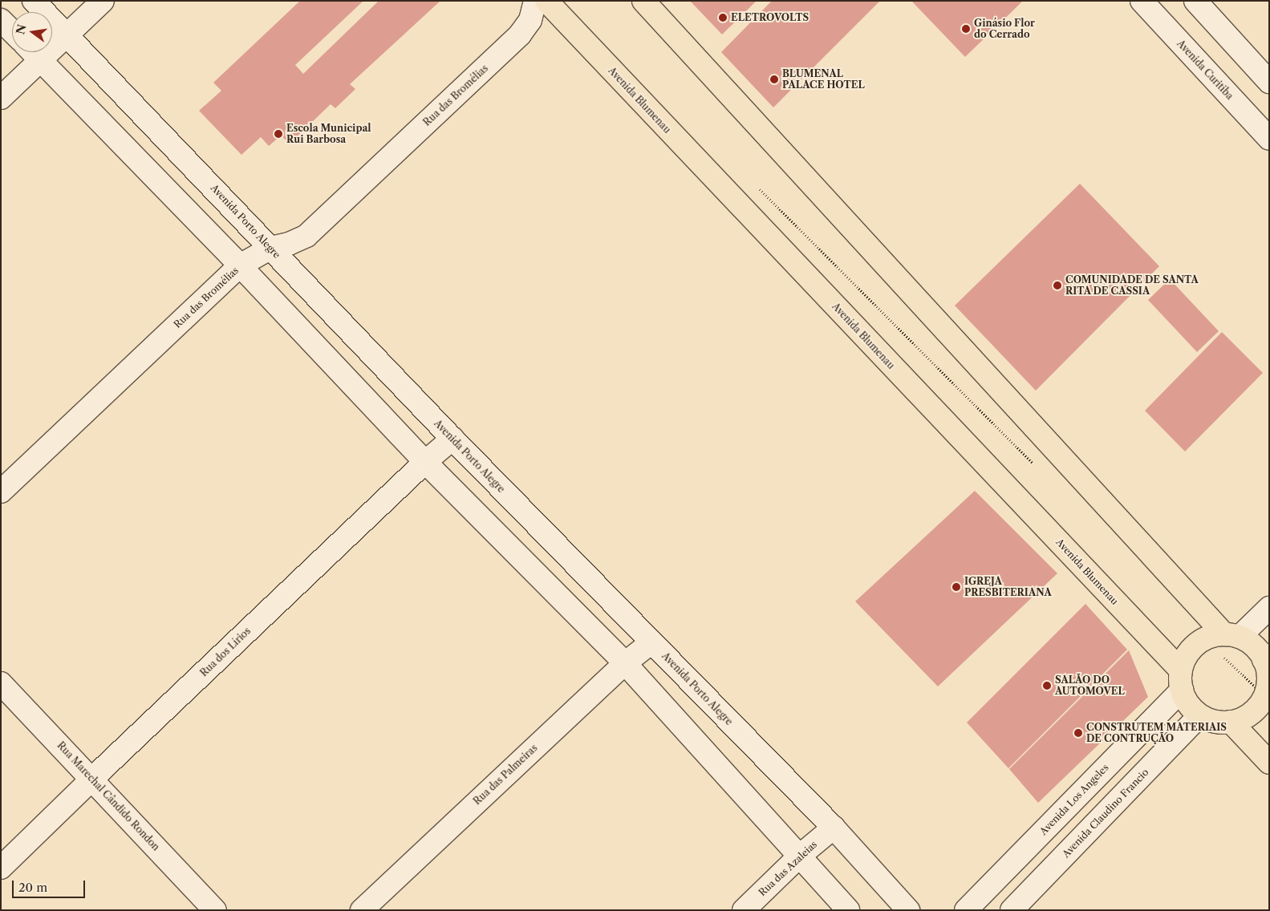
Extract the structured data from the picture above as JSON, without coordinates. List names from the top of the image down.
{
  "streets": {
    "main road": ["Avenida Blumenau", "Avenida Los Angeles"],
    "street": [
      "Avenida Curitiba",
      "Rua das Bromélias",
      "Avenida Porto Alegre",
      "Rua dos Lírios",
      "Rua das Palmeiras",
      "Rua Marechal Cândido Rondon",
      "Avenida Claudino Francio",
      "Rua das Azaleias"
    ]
  },
  "crossings": [
    ["Rua das Bromélias", "Avenida Blumenau"],
    ["Rua das Bromélias", "Avenida Porto Alegre"],
    ["Avenida Blumenau", "Avenida Los Angeles"],
    ["Avenida Blumenau", "Avenida Claudino Francio"],
    ["Avenida Porto Alegre", "Rua dos Lírios"],
    ["Avenida Porto Alegre", "Rua das Palmeiras"],
    ["Avenida Porto Alegre", "Rua das Azaleias"],
    ["Rua dos Lírios", "Rua Marechal Cândido Rondon"],
    ["Avenida Los Angeles", "Avenida Claudino Francio"]
  ],
  "places": [
    "ELETROVOLTS",
    "Ginásio Flor do Cerrado",
    "BLUMENAL PALACE HOTEL",
    "Escola Municipal Rui Barbosa",
    "COMUNIDADE DE SANTA RITA DE CASSIA",
    "IGREJA PRESBITERIANA",
    "SALÃO DO AUTOMOVEL",
    "CONSTRUTEM MATERIAIS DE CONTRUÇÃO"
  ],
  "scale_bar": "20 m",
  "north": "left"
}
